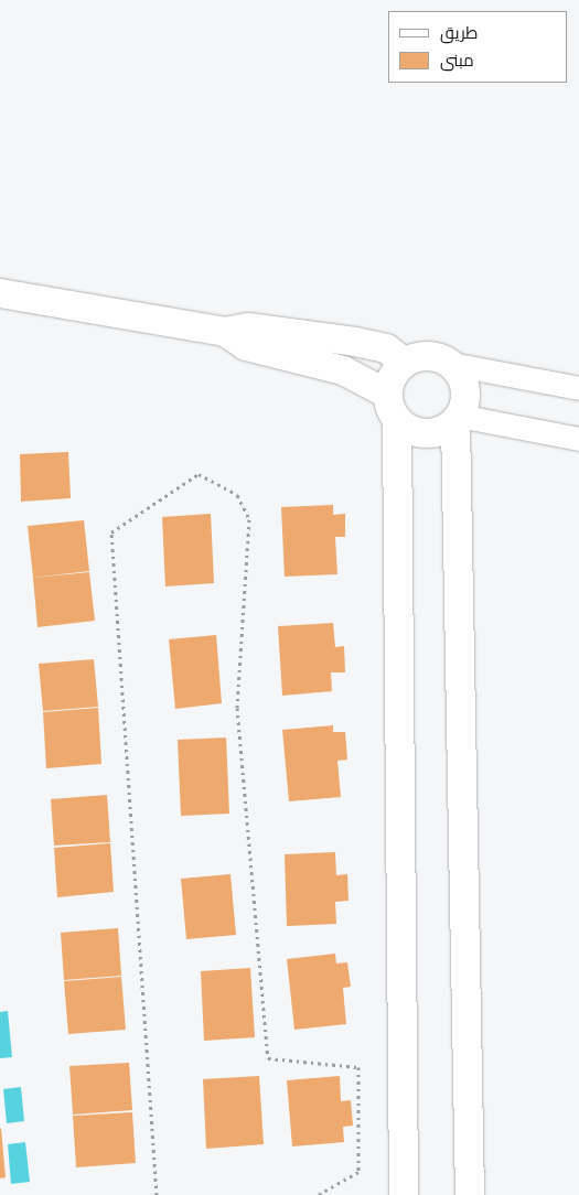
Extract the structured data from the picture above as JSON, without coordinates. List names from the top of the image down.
{
  "legend": ["طريق", "مبنى"]
}
